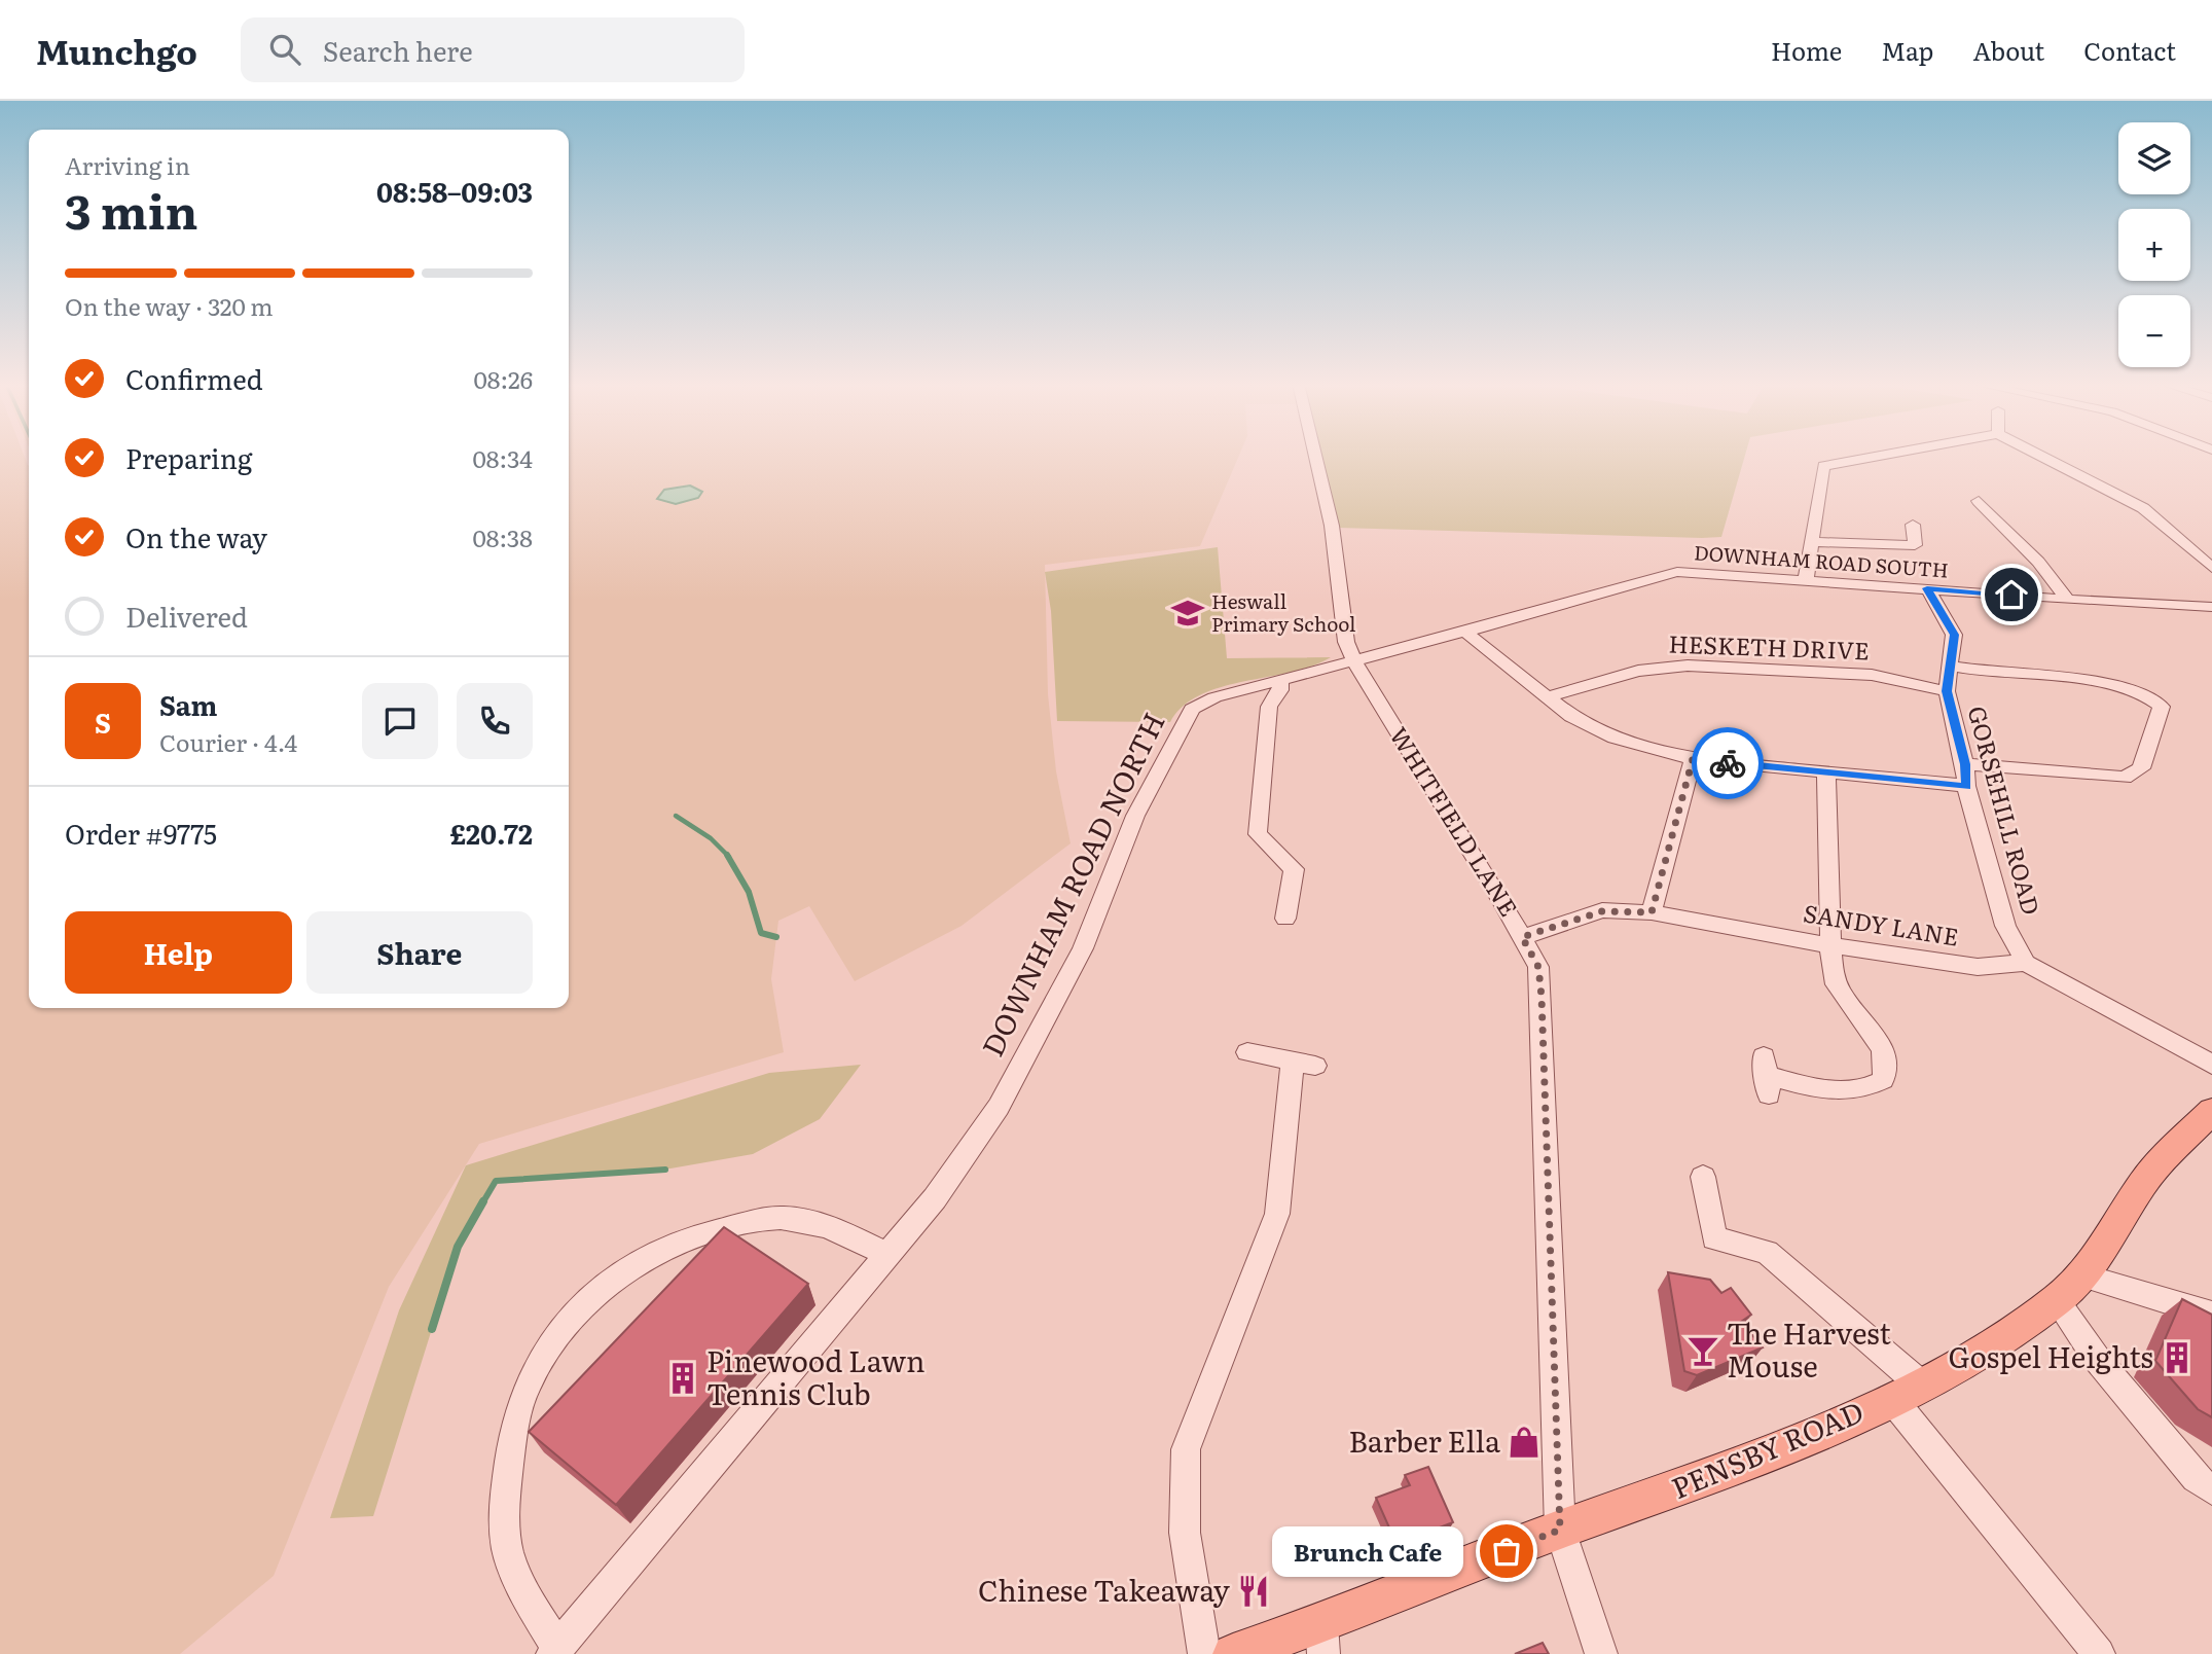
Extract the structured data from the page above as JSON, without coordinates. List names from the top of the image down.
{
  "streets": {
    "main road": ["PENSBY ROAD"],
    "street": [
      "DOWNHAM ROAD SOUTH",
      "HESKETH DRIVE",
      "GORSEHILL ROAD",
      "WHITFIELD LANE",
      "DOWNHAM ROAD NORTH",
      "SANDY LANE"
    ]
  },
  "crossings": [
    ["DOWNHAM ROAD SOUTH", "GORSEHILL ROAD"],
    ["DOWNHAM ROAD SOUTH", "WHITFIELD LANE"],
    ["DOWNHAM ROAD SOUTH", "DOWNHAM ROAD NORTH"],
    ["HESKETH DRIVE", "GORSEHILL ROAD"],
    ["GORSEHILL ROAD", "SANDY LANE"],
    ["WHITFIELD LANE", "DOWNHAM ROAD NORTH"],
    ["WHITFIELD LANE", "SANDY LANE"],
    ["WHITFIELD LANE", "PENSBY ROAD"]
  ],
  "places": {
    "school or university": ["Heswall Primary School"],
    "bar": ["The Harvest Mouse"],
    "building": ["Gospel Heights", "Pinewood Lawn Tennis Club"],
    "shop": ["Barber Ella"],
    "other": ["Brunch Cafe"],
    "restaurant": ["Chinese Takeaway"]
  },
  "page": {
    "header": "Munchgo",
    "search": "Search here",
    "nav": [
      "Home",
      "Map",
      "About",
      "Contact"
    ],
    "map_buttons": ["+", "−"],
    "heading": ["3 min", "Arriving in", "08:58–09:03"],
    "panel": [
      "Sam",
      "Courier · 4.4",
      "Order #9775",
      "£20.72"
    ],
    "bar": "On the way · 320 m",
    "list": [
      ["Confirmed", "08:26"],
      ["Preparing", "08:34"],
      ["On the way", "08:38"],
      "Delivered"
    ],
    "round": "S",
    "buttons": ["Help", "Share"],
    "bubble": "Brunch Cafe"
  }
}
